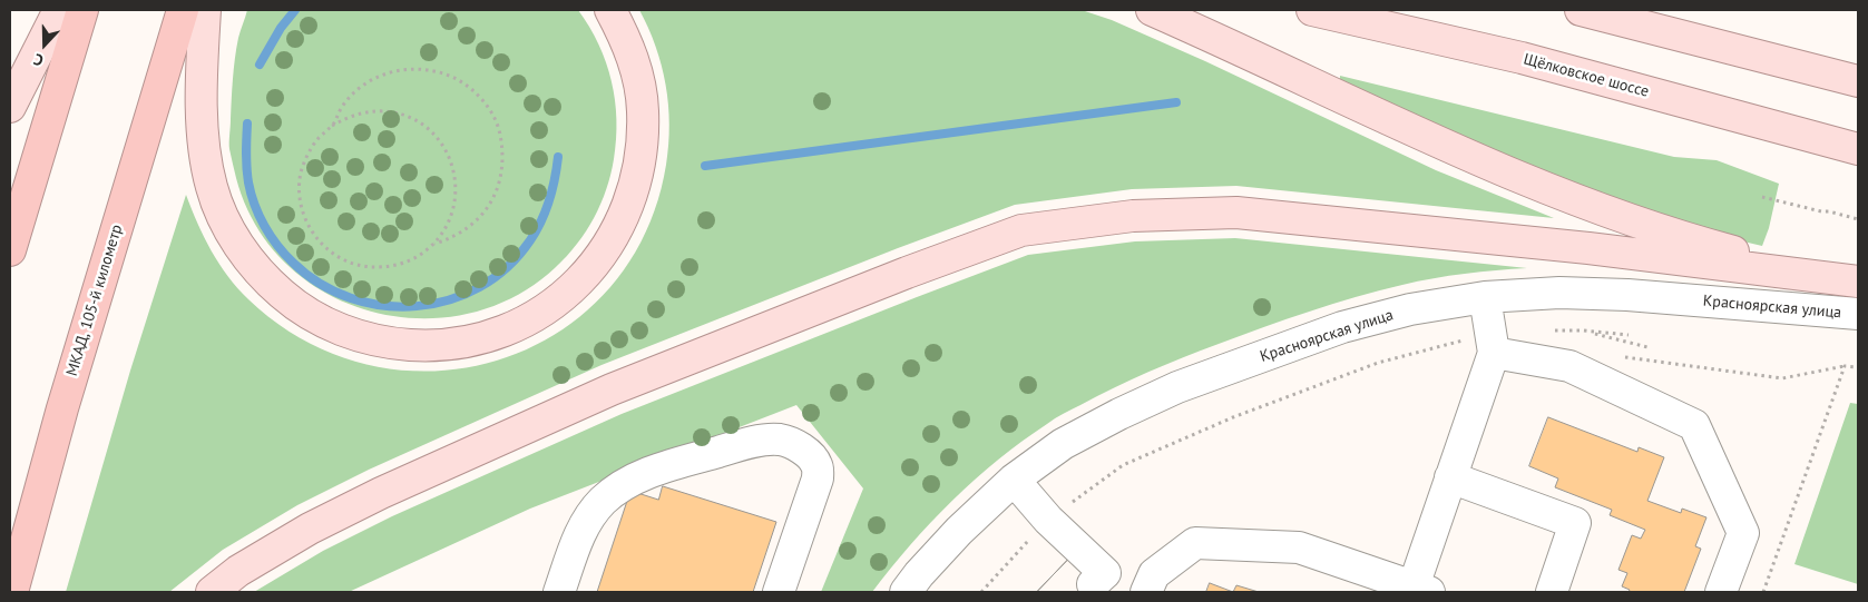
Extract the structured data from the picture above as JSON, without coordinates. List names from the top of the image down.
{
  "streets": {
    "highway": ["МКАД, 105-й километр"],
    "main road": ["Щёлковское шоссе"],
    "street": ["Красноярская улица"]
  },
  "north": "bottom"
}
